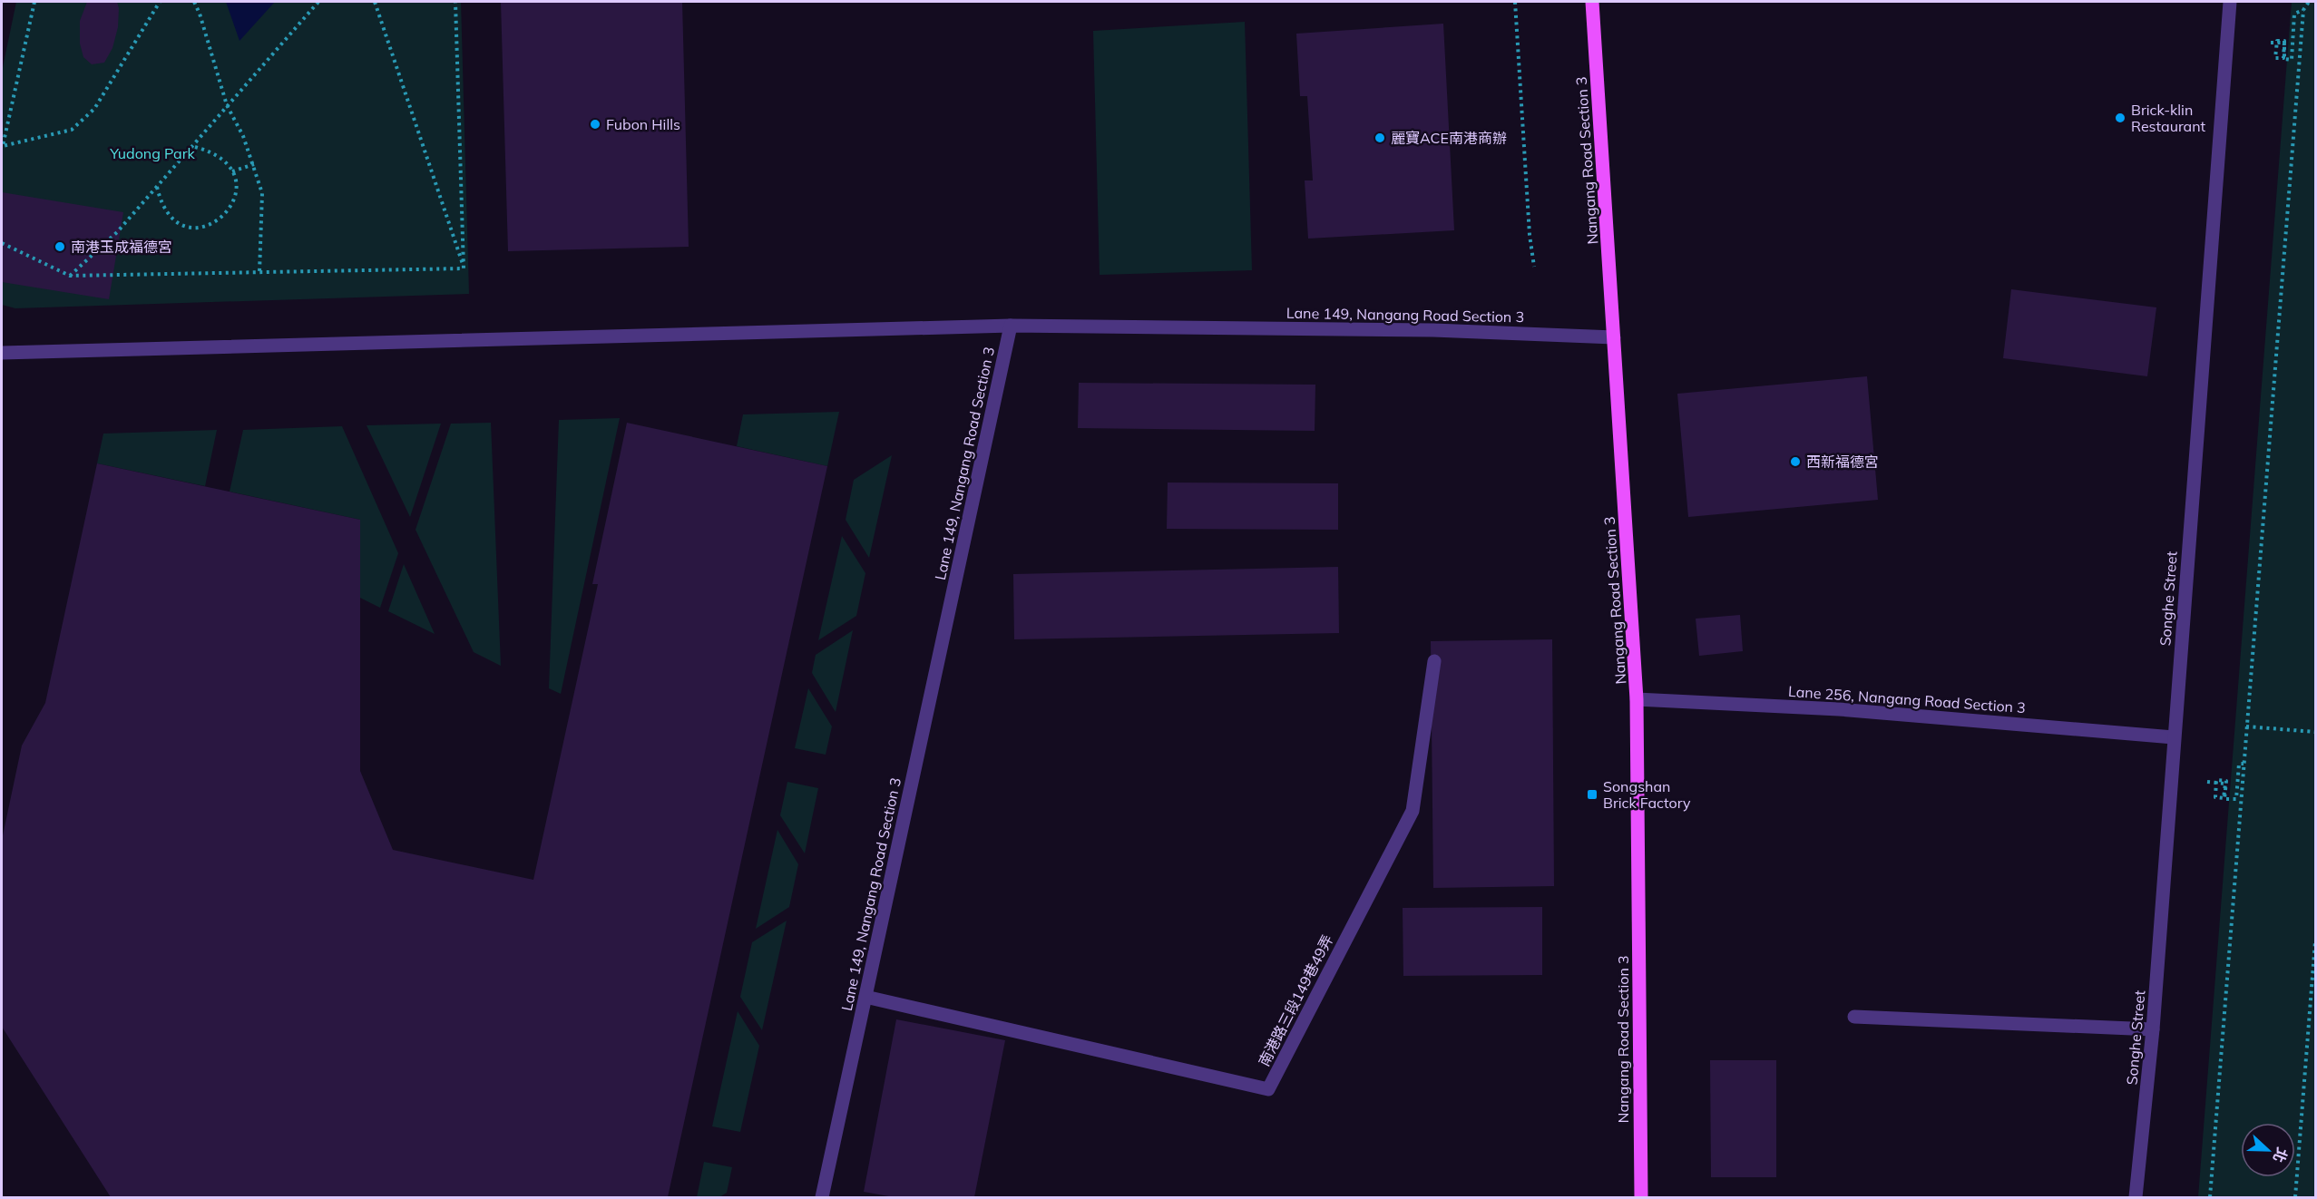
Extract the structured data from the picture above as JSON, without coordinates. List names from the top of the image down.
{
  "streets": {
    "main road": ["Nangang Road Section 3"],
    "street": [
      "Lane 149, Nangang Road Section 3",
      "Songhe Street",
      "Lane 256, Nangang Road Section 3",
      "南港路三段149巷49弄"
    ]
  },
  "crossings": [
    ["Nangang Road Section 3", "Lane 149, Nangang Road Section 3"],
    ["Nangang Road Section 3", "Lane 256, Nangang Road Section 3"],
    ["Lane 149, Nangang Road Section 3", "南港路三段149巷49弄"],
    ["Songhe Street", "Lane 256, Nangang Road Section 3"]
  ],
  "parks": ["Yudong Park"],
  "places": {
    "other": [
      "Brick-klin Restaurant",
      "Fubon Hills",
      "麗寶ACE南港商辦",
      "南港玉成福德宮",
      "西新福德宮"
    ],
    "transit": ["Songshan Brick Factory"]
  },
  "north": "right"
}
